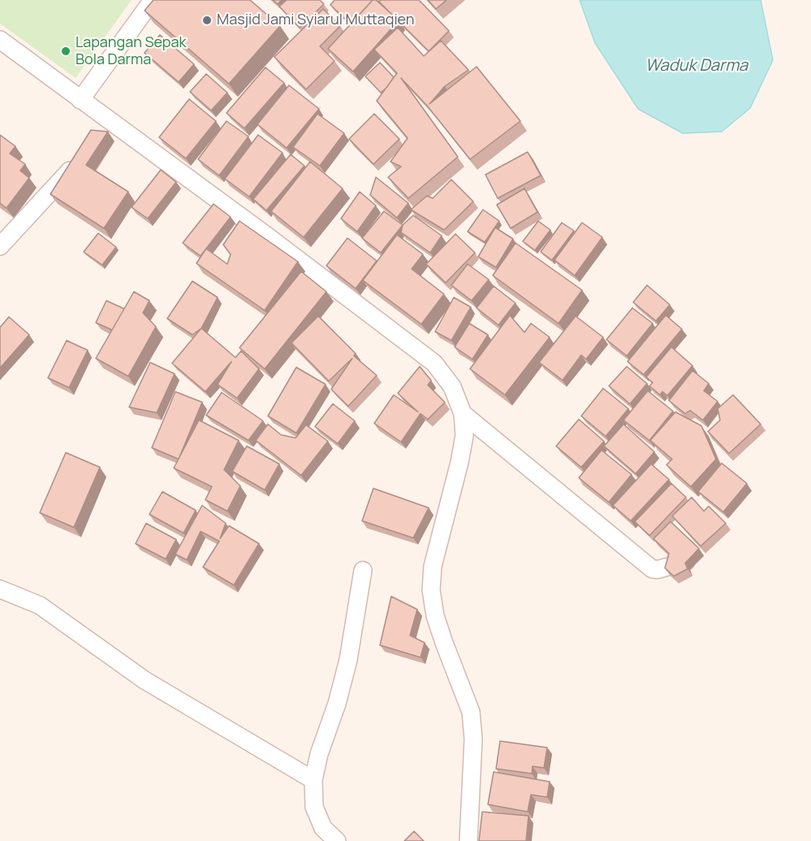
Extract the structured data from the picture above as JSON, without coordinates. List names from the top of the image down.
{
  "water": ["Waduk Darma"],
  "places": ["Masjid Jami Syiarul Muttaqien", "Lapangan Sepak Bola Darma"]
}
